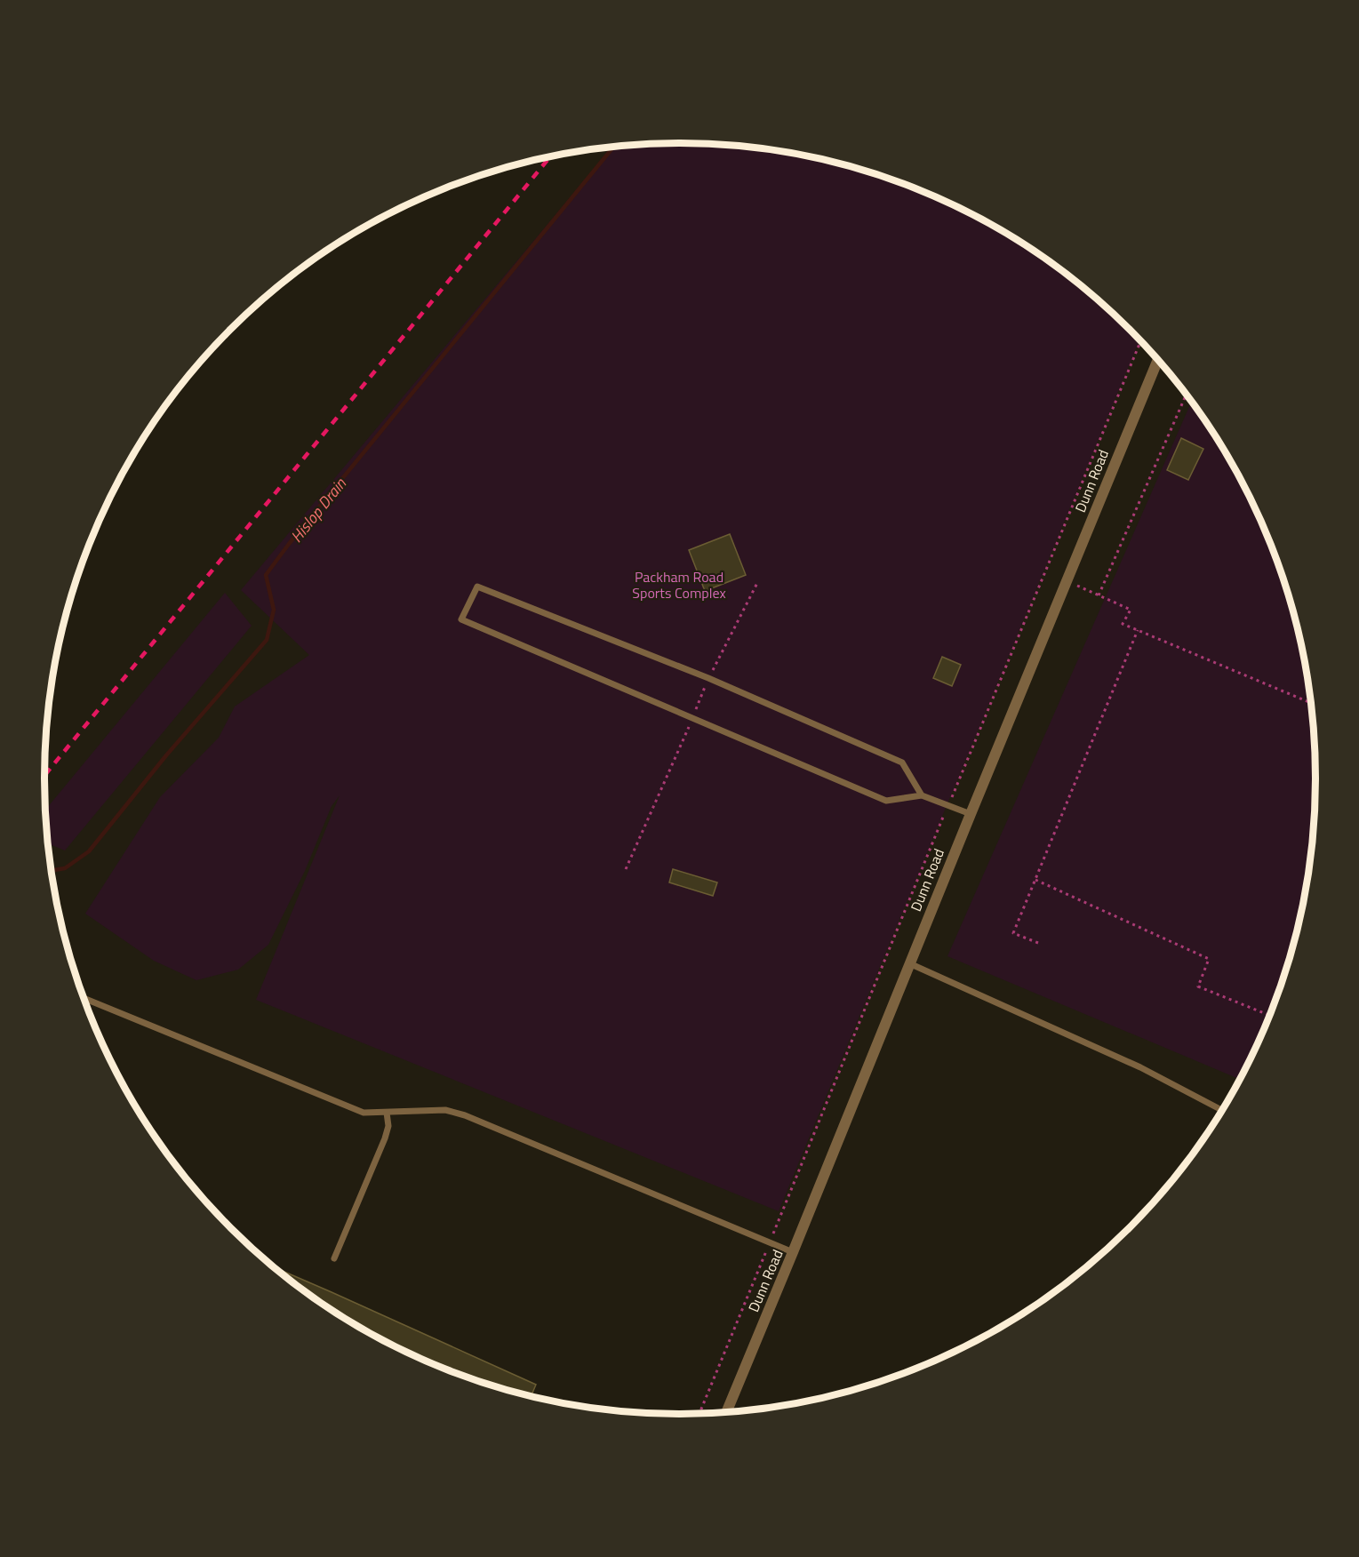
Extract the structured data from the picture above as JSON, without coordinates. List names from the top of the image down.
{
  "streets": {
    "street": ["Dunn Road"]
  },
  "water": ["Hislop Drain"],
  "parks": ["Packham Road Sports Complex"]
}
